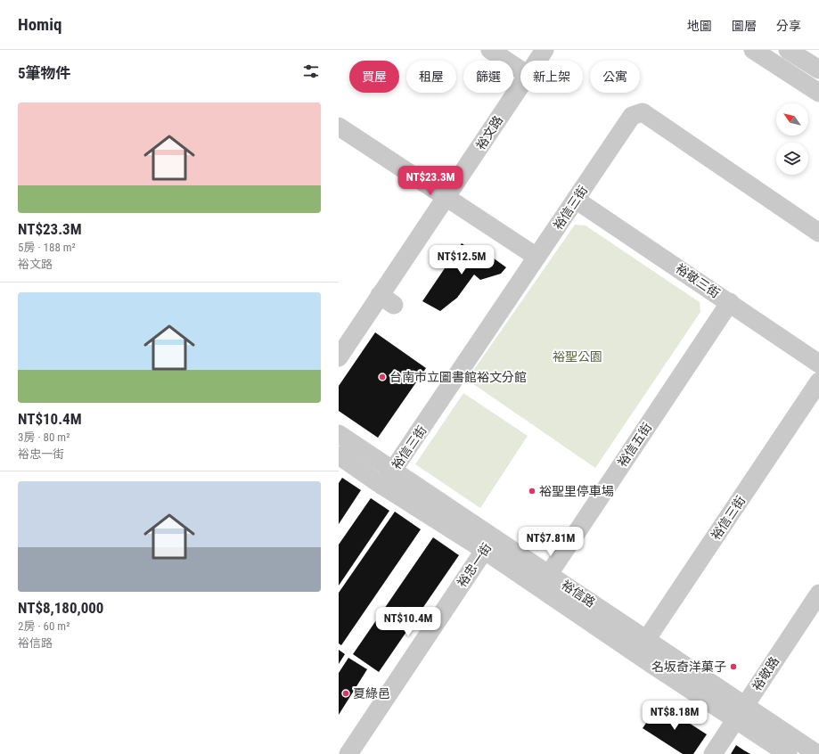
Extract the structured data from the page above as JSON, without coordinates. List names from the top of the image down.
{
  "streets": {
    "street": [
      "裕文路",
      "裕信三街",
      "裕敬三街",
      "裕信五街",
      "裕忠一街",
      "裕信路",
      "裕敬路"
    ]
  },
  "crossings": [
    ["裕信三街", "裕敬三街"],
    ["裕信三街", "裕信路"],
    ["裕敬三街", "裕信五街"],
    ["裕信五街", "裕信路"],
    ["裕忠一街", "裕信路"],
    ["裕信路", "裕敬路"]
  ],
  "parks": ["裕聖公園"],
  "places": [
    "台南市立圖書館裕文分館",
    "裕聖里停車場",
    "名坂奇洋菓子",
    "夏綠邑"
  ],
  "north": "top left",
  "page": {
    "header": "Homiq",
    "nav": ["地圖", "圖層", "分享"],
    "heading": "5筆物件",
    "chip": [
      "買屋",
      "租屋",
      "篩選",
      "新上架",
      "公寓"
    ],
    "list": [
      {
        "name": "NT$23.3M",
        "note": "5房 · 188 m² · 裕文路"
      },
      {
        "name": "NT$10.4M",
        "note": "3房 · 80 m² · 裕忠一街"
      },
      {
        "name": "NT$8,180,000",
        "note": "2房 · 60 m² · 裕信路"
      }
    ],
    "price": [
      "NT$23.3M",
      "NT$12.5M",
      "NT$7.81M",
      "NT$10.4M",
      "NT$8.18M"
    ]
  }
}
